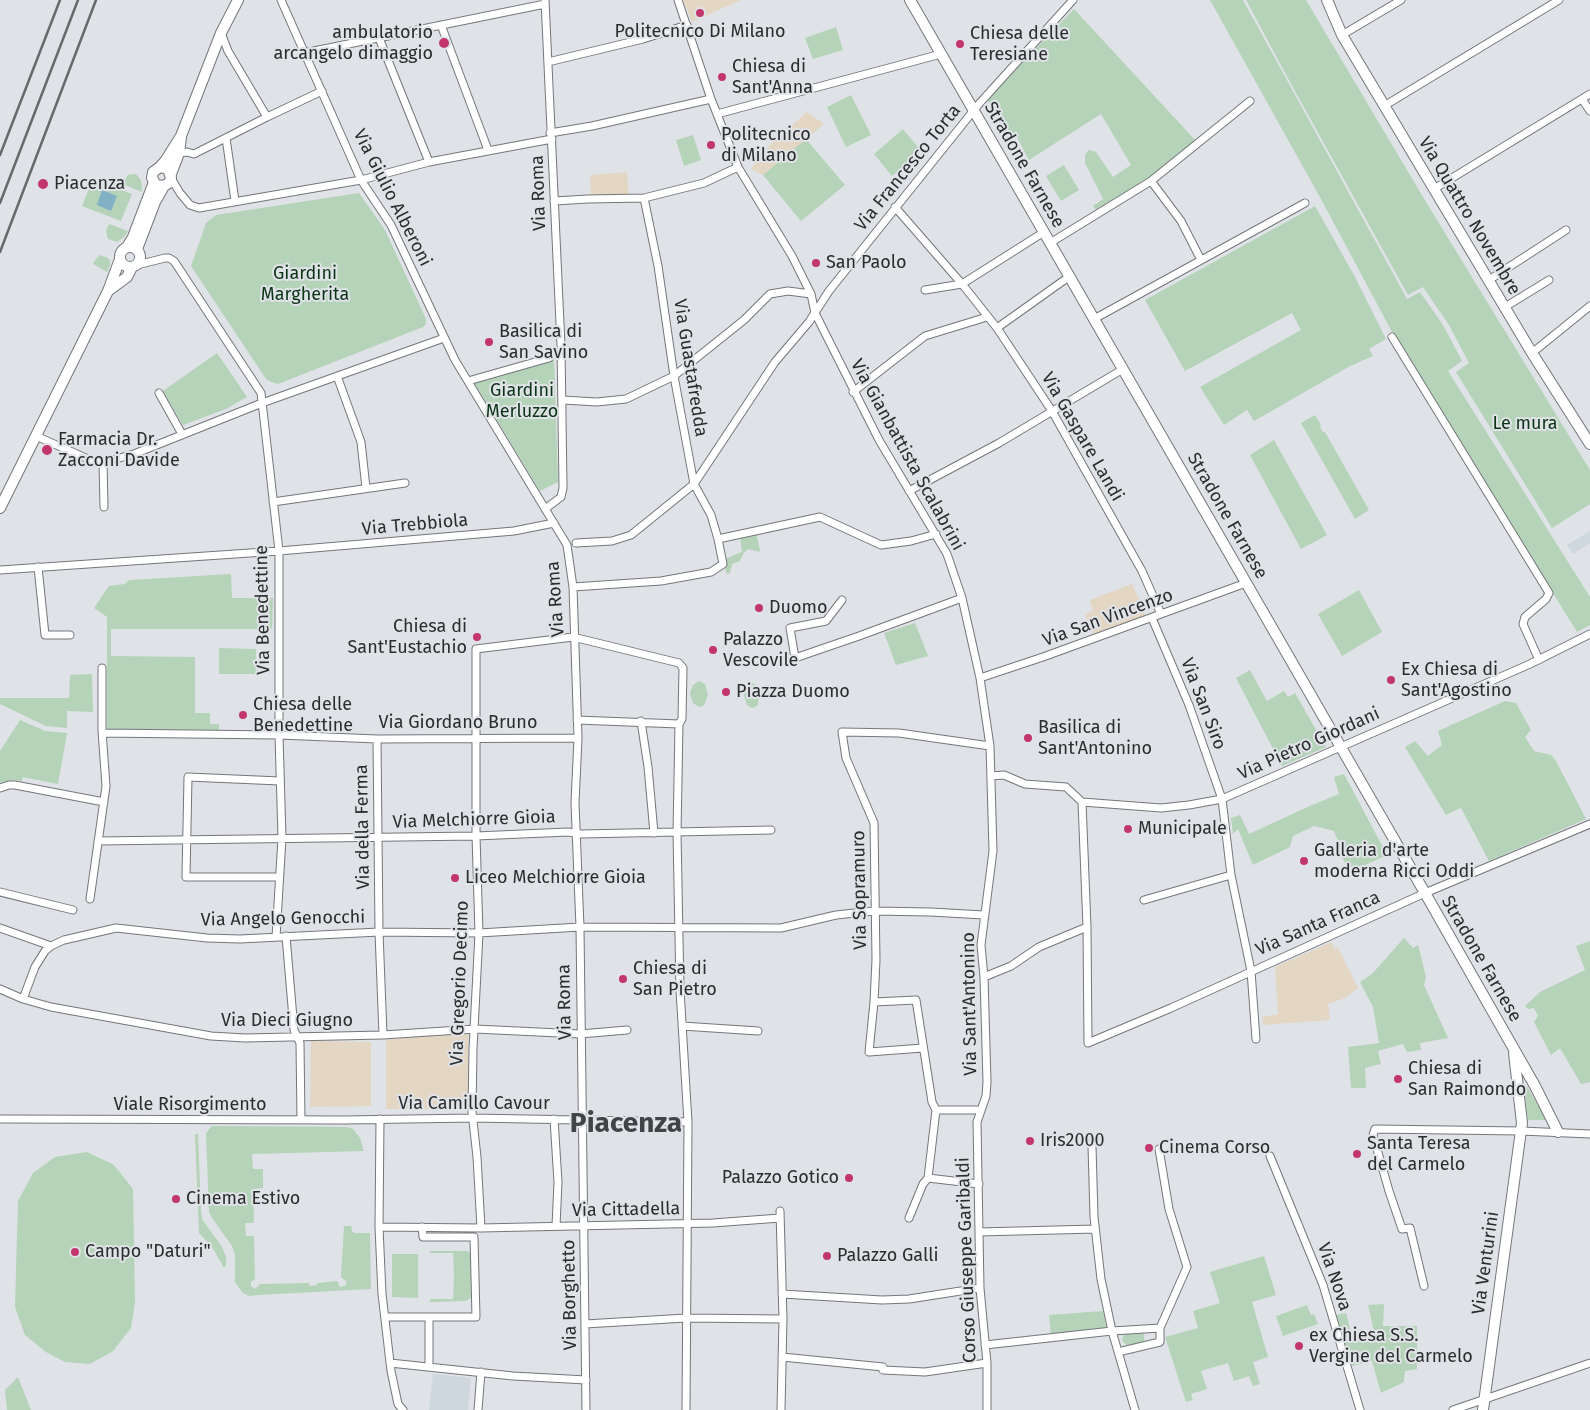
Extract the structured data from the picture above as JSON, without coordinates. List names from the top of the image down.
{
  "streets": {
    "street": [
      "Stradone Farnese",
      "Via Francesco Torta",
      "Via Roma",
      "Via Giulio Alberoni",
      "Via Quattro Novembre",
      "Via Guastafredda",
      "Via Gaspare Landi",
      "Via Gianbattista Scalabrini",
      "Via Trebbiola",
      "Via Benedettine",
      "Via San Vincenzo",
      "Via San Siro",
      "Via Giordano Bruno",
      "Via Pietro Giordani",
      "Via Melchiorre Gioia",
      "Via della Ferma",
      "Via Sopramuro",
      "Via Angelo Genocchi",
      "Via Santa Franca",
      "Via Gregorio Decimo",
      "Via Sant'Antonino",
      "Via Dieci Giugno",
      "Via Camillo Cavour",
      "Viale Risorgimento",
      "Via Cittadella",
      "Corso Giuseppe Garibaldi",
      "Via Venturini",
      "Via Nova",
      "Via Borghetto"
    ]
  },
  "crossings": [
    ["Stradone Farnese", "Via Francesco Torta"],
    ["Stradone Farnese", "Via San Vincenzo"],
    ["Stradone Farnese", "Via Pietro Giordani"],
    ["Stradone Farnese", "Via Santa Franca"],
    ["Stradone Farnese", "Via Venturini"],
    ["Via Francesco Torta", "Via Guastafredda"],
    ["Via Francesco Torta", "Via Gaspare Landi"],
    ["Via Francesco Torta", "Via Gianbattista Scalabrini"],
    ["Via Roma", "Via Giulio Alberoni"],
    ["Via Roma", "Via Guastafredda"],
    ["Via Roma", "Via Trebbiola"],
    ["Via Roma", "Via Giordano Bruno"],
    ["Via Roma", "Via Melchiorre Gioia"],
    ["Via Roma", "Via Angelo Genocchi"],
    ["Via Roma", "Via Gregorio Decimo"],
    ["Via Roma", "Via Dieci Giugno"],
    ["Via Roma", "Via Camillo Cavour"],
    ["Via Roma", "Via Borghetto"],
    ["Via Gaspare Landi", "Via San Vincenzo"],
    ["Via Gianbattista Scalabrini", "Via San Vincenzo"],
    ["Via Gianbattista Scalabrini", "Via Sopramuro"],
    ["Via Gianbattista Scalabrini", "Via Sant'Antonino"],
    ["Via Trebbiola", "Via Benedettine"],
    ["Via Benedettine", "Via Giordano Bruno"],
    ["Via Benedettine", "Via Melchiorre Gioia"],
    ["Via Benedettine", "Via Angelo Genocchi"],
    ["Via San Vincenzo", "Via San Siro"],
    ["Via San Siro", "Via Pietro Giordani"],
    ["Via San Siro", "Via Santa Franca"],
    ["Via Giordano Bruno", "Via della Ferma"],
    ["Via Giordano Bruno", "Via Gregorio Decimo"],
    ["Via Melchiorre Gioia", "Via della Ferma"],
    ["Via Melchiorre Gioia", "Via Gregorio Decimo"],
    ["Via della Ferma", "Via Angelo Genocchi"],
    ["Via della Ferma", "Via Dieci Giugno"],
    ["Via Sopramuro", "Via Angelo Genocchi"],
    ["Via Angelo Genocchi", "Via Gregorio Decimo"],
    ["Via Angelo Genocchi", "Via Sant'Antonino"],
    ["Via Gregorio Decimo", "Via Dieci Giugno"],
    ["Via Gregorio Decimo", "Via Camillo Cavour"],
    ["Via Gregorio Decimo", "Via Cittadella"],
    ["Via Sant'Antonino", "Corso Giuseppe Garibaldi"],
    ["Via Camillo Cavour", "Viale Risorgimento"],
    ["Via Camillo Cavour", "Via Borghetto"],
    ["Via Cittadella", "Via Borghetto"]
  ],
  "districts": ["Piacenza"],
  "parks": ["Giardini Margherita", "Giardini Merluzzo", "Le mura"],
  "places": [
    "Politecnico Di Milano",
    "ambulatorio arcangelo dimaggio",
    "Chiesa delle Teresiane",
    "Chiesa di Sant'Anna",
    "Politecnico di Milano",
    "Piacenza",
    "San Paolo",
    "Basilica di San Savino",
    "Farmacia Dr. Zacconi Davide",
    "Duomo",
    "Chiesa di Sant'Eustachio",
    "Palazzo Vescovile",
    "Ex Chiesa di Sant'Agostino",
    "Piazza Duomo",
    "Chiesa delle Benedettine",
    "Basilica di Sant'Antonino",
    "Municipale",
    "Galleria d'arte moderna Ricci Oddi",
    "Liceo Melchiorre Gioia",
    "Chiesa di San Pietro",
    "Chiesa di San Raimondo",
    "Iris2000",
    "Cinema Corso",
    "Santa Teresa del Carmelo",
    "Palazzo Gotico",
    "Cinema Estivo",
    "Campo \"Daturi\"",
    "Palazzo Galli",
    "ex Chiesa S.S. Vergine del Carmelo"
  ]
}
